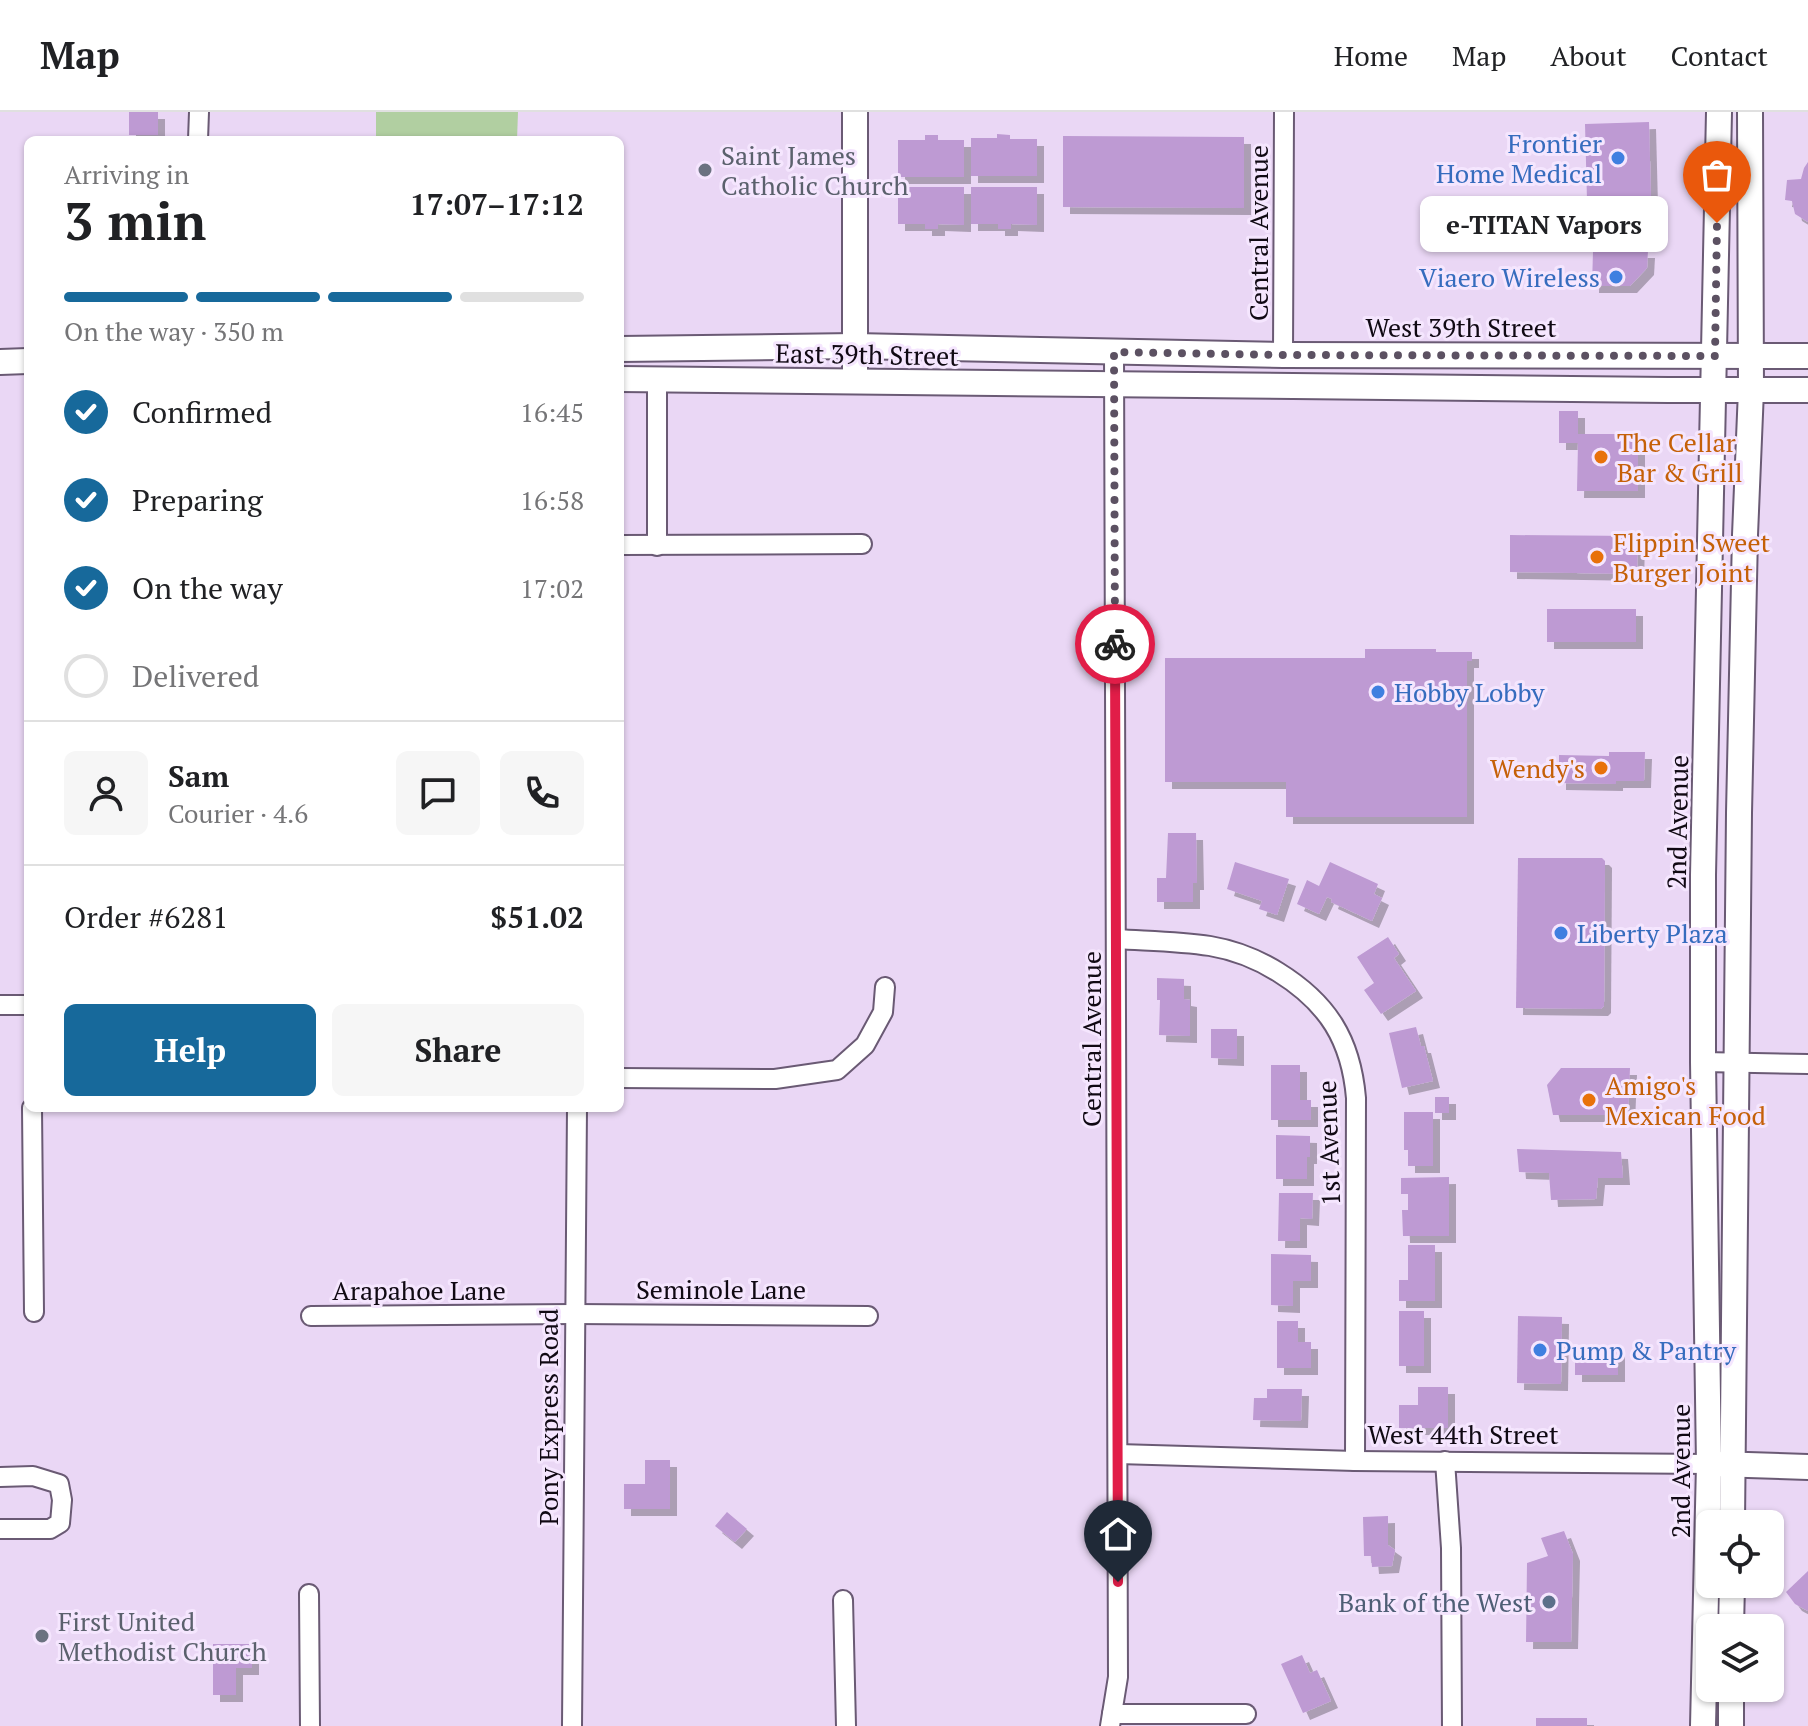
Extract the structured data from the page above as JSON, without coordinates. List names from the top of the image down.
{
  "streets": {
    "main road": [
      "West 39th Street",
      "East 39th Street",
      "2nd Avenue",
      "West 44th Street"
    ],
    "street": [
      "Central Avenue",
      "1st Avenue",
      "Seminole Lane",
      "Arapahoe Lane",
      "Pony Express Road"
    ]
  },
  "crossings": [
    ["Central Avenue", "West 39th Street"],
    ["Central Avenue", "East 39th Street"],
    ["Central Avenue", "1st Avenue"],
    ["Central Avenue", "West 44th Street"],
    ["West 39th Street", "East 39th Street"],
    ["West 39th Street", "2nd Avenue"],
    ["2nd Avenue", "West 44th Street"],
    ["1st Avenue", "West 44th Street"],
    ["Seminole Lane", "Arapahoe Lane"],
    ["Seminole Lane", "Pony Express Road"],
    ["Arapahoe Lane", "Pony Express Road"]
  ],
  "places": [
    "Frontier Home Medical",
    "Saint James Catholic Church",
    "e-TITAN Vapors",
    "Viaero Wireless",
    "The Cellar Bar & Grill",
    "Flippin Sweet Burger Joint",
    "Hobby Lobby",
    "Wendy's",
    "Liberty Plaza",
    "Amigo's Mexican Food",
    "Pump & Pantry",
    "Bank of the West",
    "First United Methodist Church"
  ],
  "page": {
    "header": "Map",
    "nav": [
      "Home",
      "Map",
      "About",
      "Contact"
    ],
    "heading": ["3 min", "Arriving in", "17:07–17:12"],
    "panel": [
      "Sam",
      "Courier · 4.6",
      "Order #6281",
      "$51.02"
    ],
    "bubble": "e-TITAN Vapors",
    "bar": "On the way · 350 m",
    "list": [
      ["Confirmed", "16:45"],
      ["Preparing", "16:58"],
      ["On the way", "17:02"],
      "Delivered"
    ],
    "buttons": ["Help", "Share"]
  }
}
